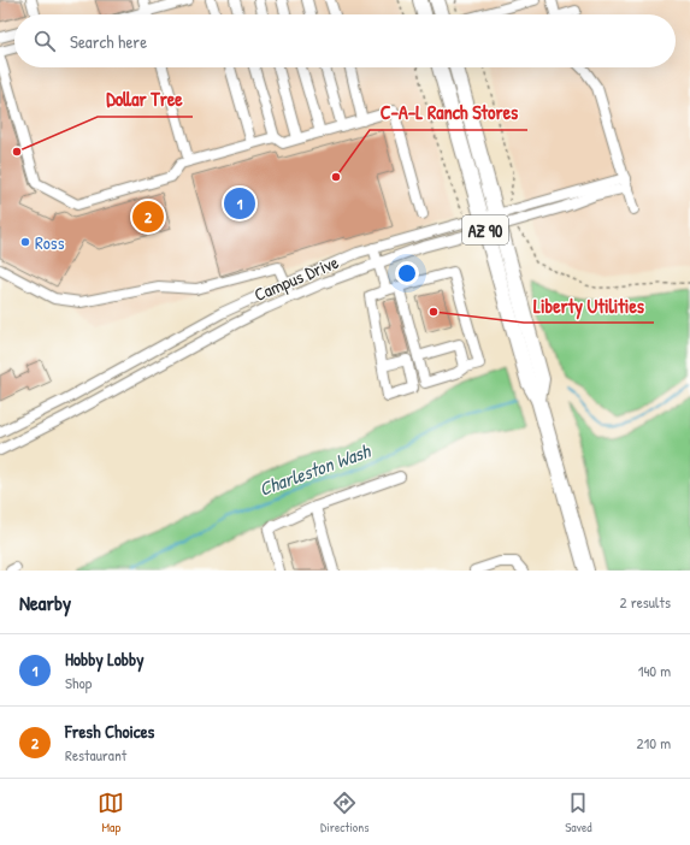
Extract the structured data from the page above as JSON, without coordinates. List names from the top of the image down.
{
  "streets": {
    "highway": ["AZ 90"],
    "street": ["Campus Drive"]
  },
  "crossings": [
    ["AZ 90", "Campus Drive"]
  ],
  "water": ["Charleston Wash"],
  "places": [
    "Dollar Tree",
    "C-A-L Ranch Stores",
    "Ross",
    "Liberty Utilities"
  ],
  "page": {
    "search": "Search here",
    "pins": ["1", "2"],
    "heading": ["Nearby", "2 results"],
    "list": [
      {
        "mark": "1",
        "name": "Hobby Lobby",
        "note": "Shop",
        "value": "140 m"
      },
      {
        "mark": "2",
        "name": "Fresh Choices",
        "note": "Restaurant",
        "value": "210 m"
      }
    ],
    "nav": ["Map", "Directions", "Saved"]
  }
}
